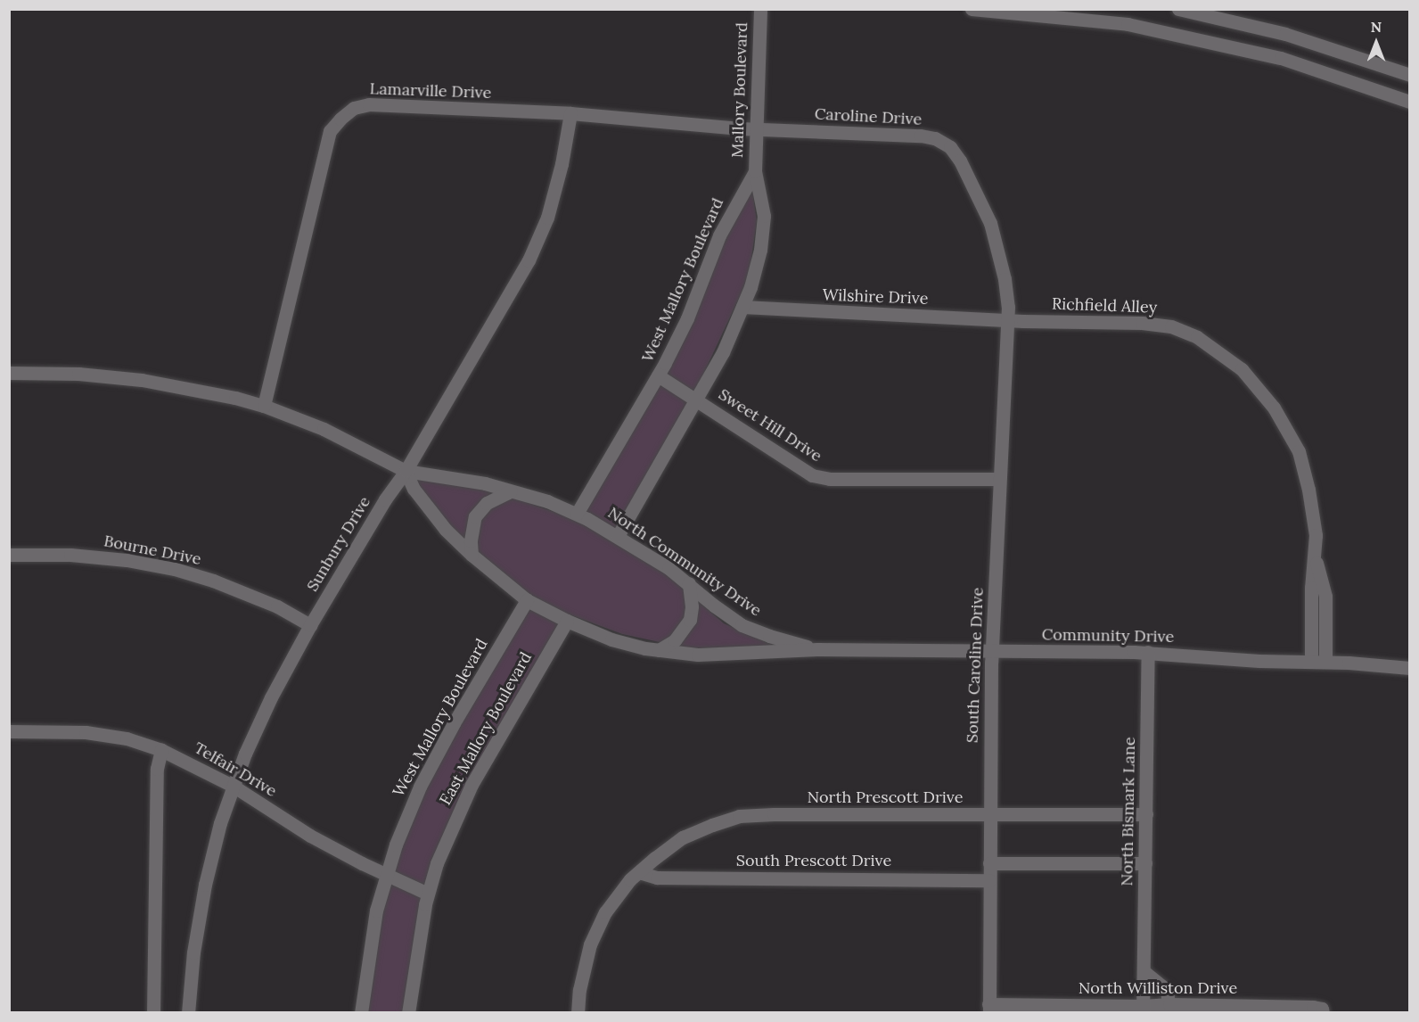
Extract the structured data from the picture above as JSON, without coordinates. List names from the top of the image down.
{
  "streets": {
    "street": [
      "Mallory Boulevard",
      "Lamarville Drive",
      "Caroline Drive",
      "West Mallory Boulevard",
      "Wilshire Drive",
      "Richfield Alley",
      "Sweet Hill Drive",
      "Sunbury Drive",
      "Bourne Drive",
      "North Community Drive",
      "Community Drive",
      "South Caroline Drive",
      "East Mallory Boulevard",
      "Telfair Drive",
      "North Prescott Drive",
      "North Bismark Lane",
      "South Prescott Drive",
      "North Williston Drive"
    ]
  },
  "crossings": [
    ["Mallory Boulevard", "Lamarville Drive"],
    ["Mallory Boulevard", "Caroline Drive"],
    ["Mallory Boulevard", "West Mallory Boulevard"],
    ["Lamarville Drive", "Caroline Drive"],
    ["Lamarville Drive", "Sunbury Drive"],
    ["Lamarville Drive", "North Community Drive"],
    ["Caroline Drive", "Wilshire Drive"],
    ["Caroline Drive", "Richfield Alley"],
    ["Caroline Drive", "South Caroline Drive"],
    ["West Mallory Boulevard", "Sweet Hill Drive"],
    ["West Mallory Boulevard", "North Community Drive"],
    ["West Mallory Boulevard", "Telfair Drive"],
    ["Wilshire Drive", "Richfield Alley"],
    ["Wilshire Drive", "South Caroline Drive"],
    ["Richfield Alley", "Community Drive"],
    ["Richfield Alley", "South Caroline Drive"],
    ["Sweet Hill Drive", "South Caroline Drive"],
    ["Sunbury Drive", "Bourne Drive"],
    ["Sunbury Drive", "North Community Drive"],
    ["Sunbury Drive", "Telfair Drive"],
    ["North Community Drive", "Community Drive"],
    ["Community Drive", "South Caroline Drive"],
    ["Community Drive", "North Bismark Lane"],
    ["South Caroline Drive", "North Prescott Drive"],
    ["South Caroline Drive", "South Prescott Drive"],
    ["South Caroline Drive", "North Williston Drive"],
    ["East Mallory Boulevard", "Telfair Drive"],
    ["North Prescott Drive", "North Bismark Lane"],
    ["North Prescott Drive", "South Prescott Drive"],
    ["North Bismark Lane", "North Williston Drive"]
  ],
  "north": "top"
}
